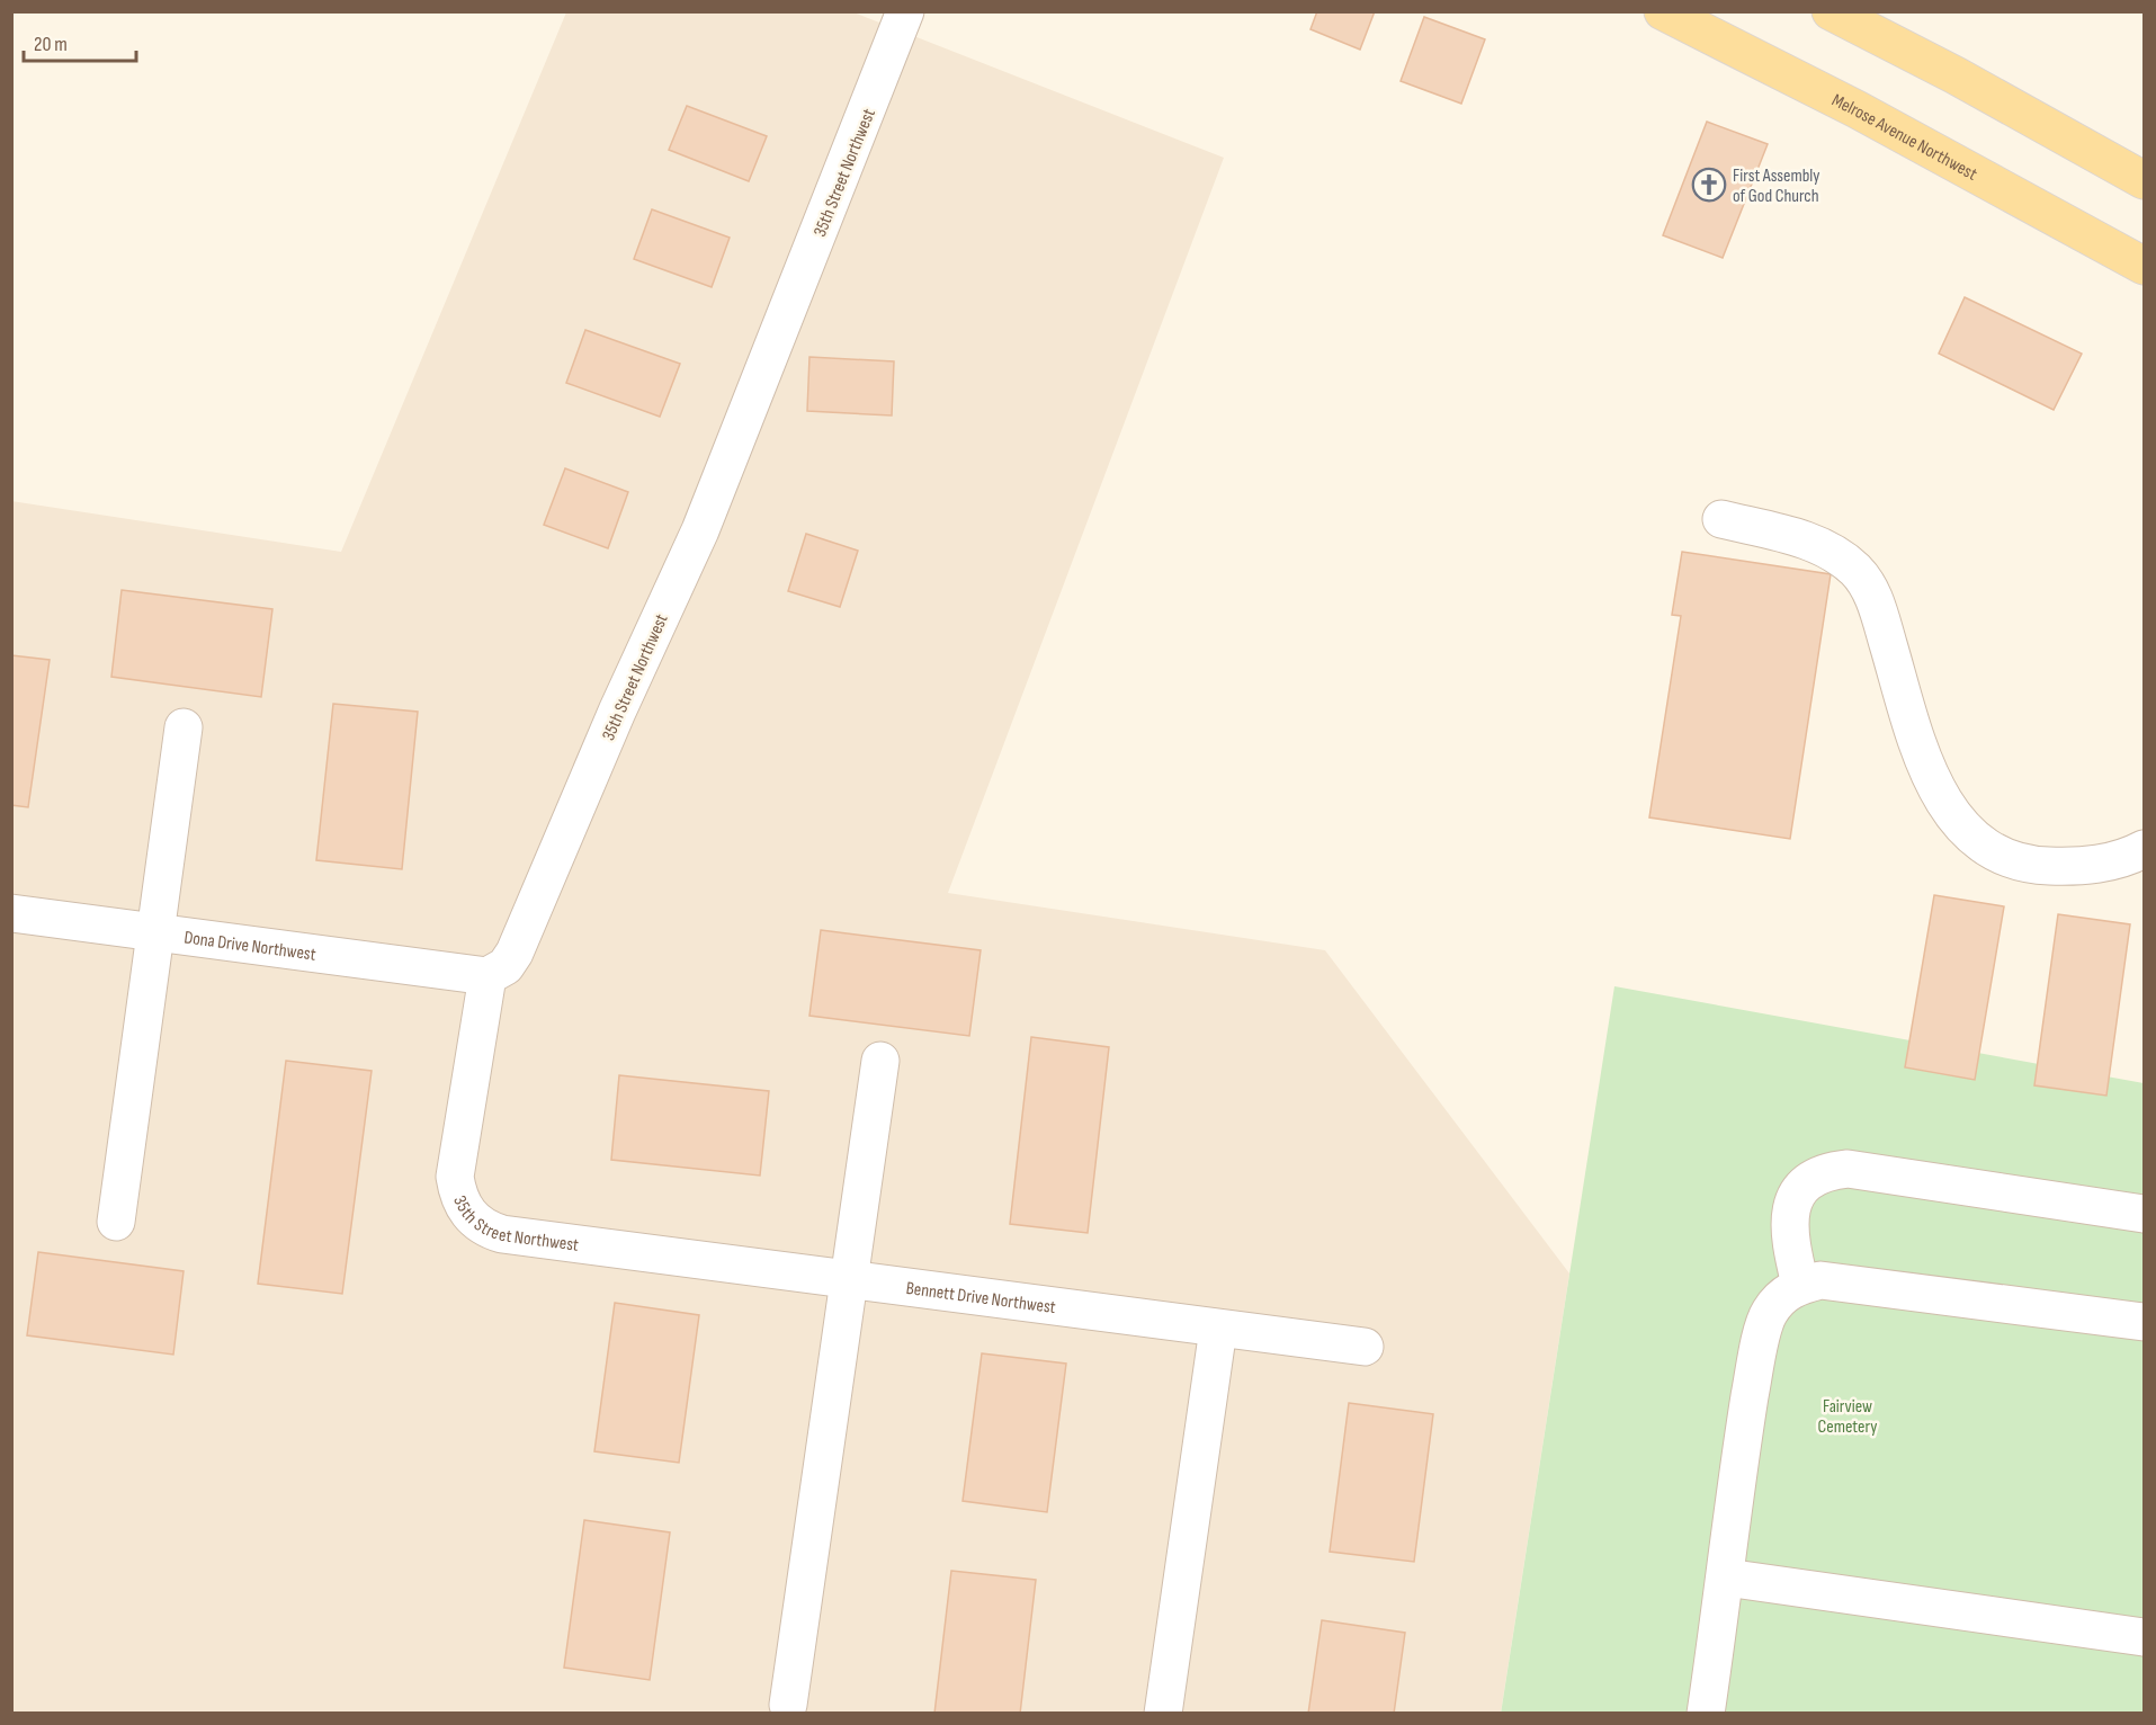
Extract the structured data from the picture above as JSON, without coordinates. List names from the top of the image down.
{
  "streets": {
    "main road": ["Melrose Avenue Northwest"],
    "street": ["35th Street Northwest", "Dona Drive Northwest", "Bennett Drive Northwest"]
  },
  "crossings": [
    ["35th Street Northwest", "Dona Drive Northwest"],
    ["35th Street Northwest", "Bennett Drive Northwest"]
  ],
  "parks": ["Fairview Cemetery"],
  "places": {
    "church": ["First Assembly of God Church"]
  },
  "scale_bar": "20 m"
}
